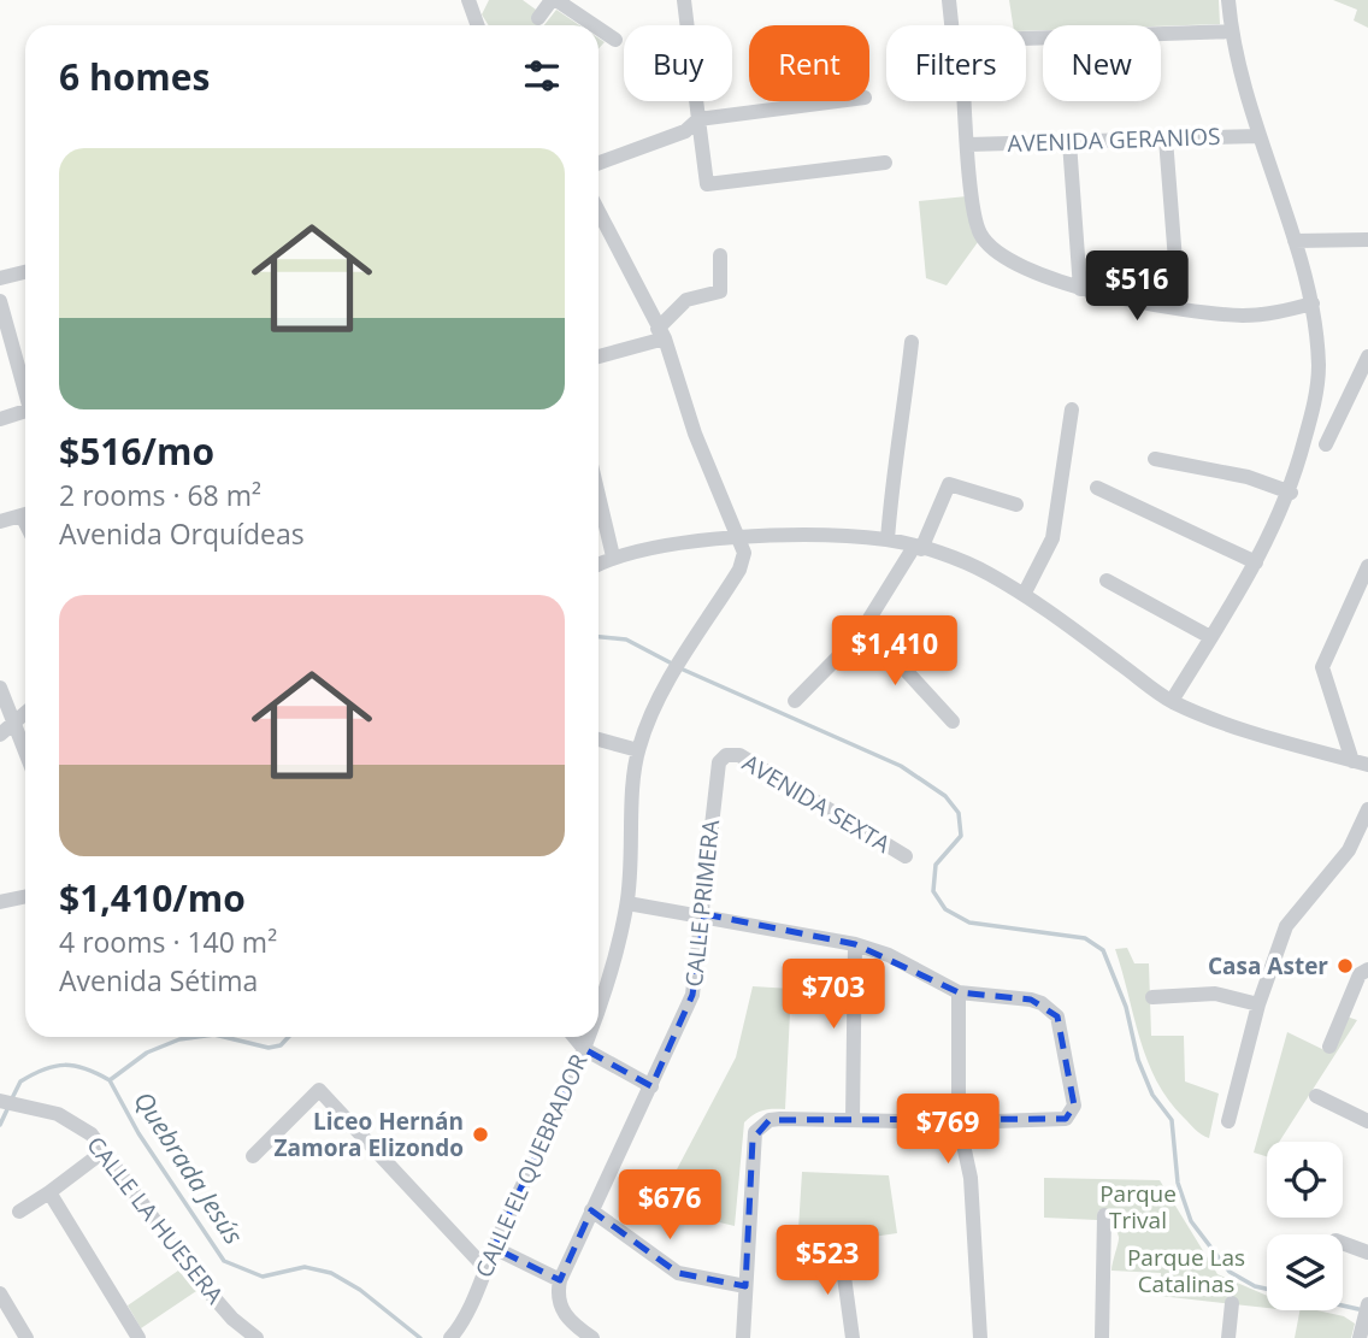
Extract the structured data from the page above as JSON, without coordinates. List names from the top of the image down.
{
  "streets": {
    "street": [
      "AVENIDA GERANIOS",
      "AVENIDA SEXTA",
      "CALLE PRIMERA",
      "CALLE EL QUEBRADOR",
      "CALLE LA HUESERA"
    ]
  },
  "crossings": [
    ["AVENIDA SEXTA", "CALLE PRIMERA"]
  ],
  "water": ["Quebrada Jesús"],
  "parks": ["Parque Trival", "Parque Las Catalinas"],
  "places": ["Casa Aster", "Liceo Hernán Zamora Elizondo"],
  "page": {
    "chip": [
      "Buy",
      "Rent",
      "Filters",
      "New"
    ],
    "heading": "6 homes",
    "list": [
      {
        "name": "$516/mo",
        "note": "2 rooms · 68 m² · Avenida Orquídeas"
      },
      {
        "name": "$1,410/mo",
        "note": "4 rooms · 140 m² · Avenida Sétima"
      }
    ],
    "price": [
      "$516",
      "$1,410",
      "$703",
      "$769",
      "$676",
      "$523"
    ]
  }
}
